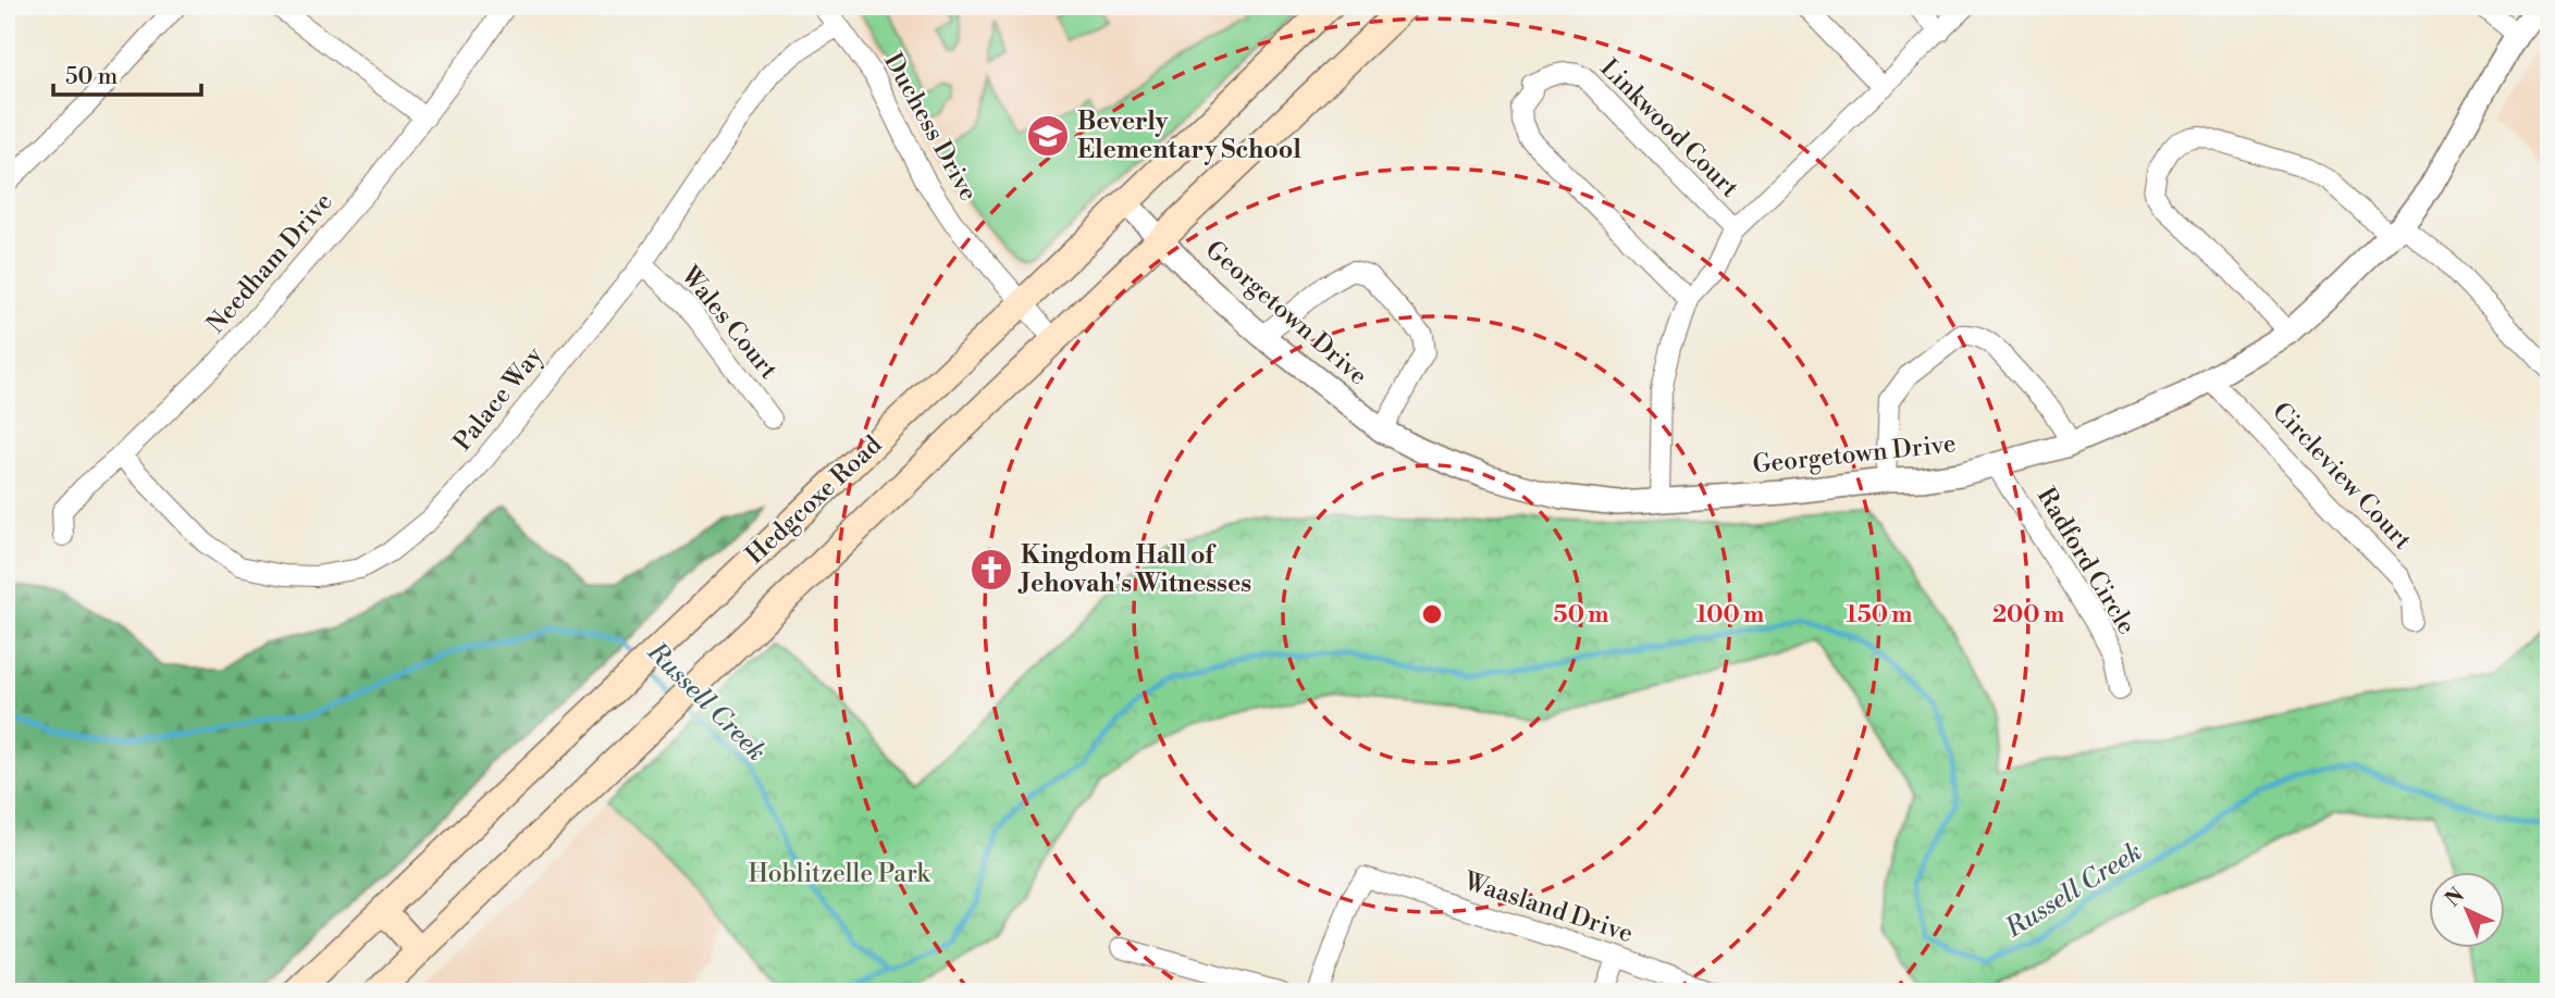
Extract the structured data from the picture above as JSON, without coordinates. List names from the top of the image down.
{
  "streets": {
    "main road": ["Hedgcoxe Road"],
    "street": [
      "Duchess Drive",
      "Linkwood Court",
      "Needham Drive",
      "Georgetown Drive",
      "Wales Court",
      "Palace Way",
      "Circleview Court",
      "Radford Circle",
      "Waasland Drive"
    ]
  },
  "crossings": [
    ["Duchess Drive", "Palace Way"],
    ["Duchess Drive", "Hedgcoxe Road"],
    ["Needham Drive", "Palace Way"],
    ["Georgetown Drive", "Circleview Court"],
    ["Georgetown Drive", "Hedgcoxe Road"],
    ["Georgetown Drive", "Radford Circle"],
    ["Wales Court", "Palace Way"]
  ],
  "water": ["Russell Creek"],
  "parks": ["Hoblitzelle Park"],
  "places": {
    "school or university": ["Beverly Elementary School"],
    "church": ["Kingdom Hall of Jehovah's Witnesses"]
  },
  "scale_bar": "50 m",
  "north": "top left",
  "rings": [
    "50 m",
    "100 m",
    "150 m",
    "200 m"
  ]
}
